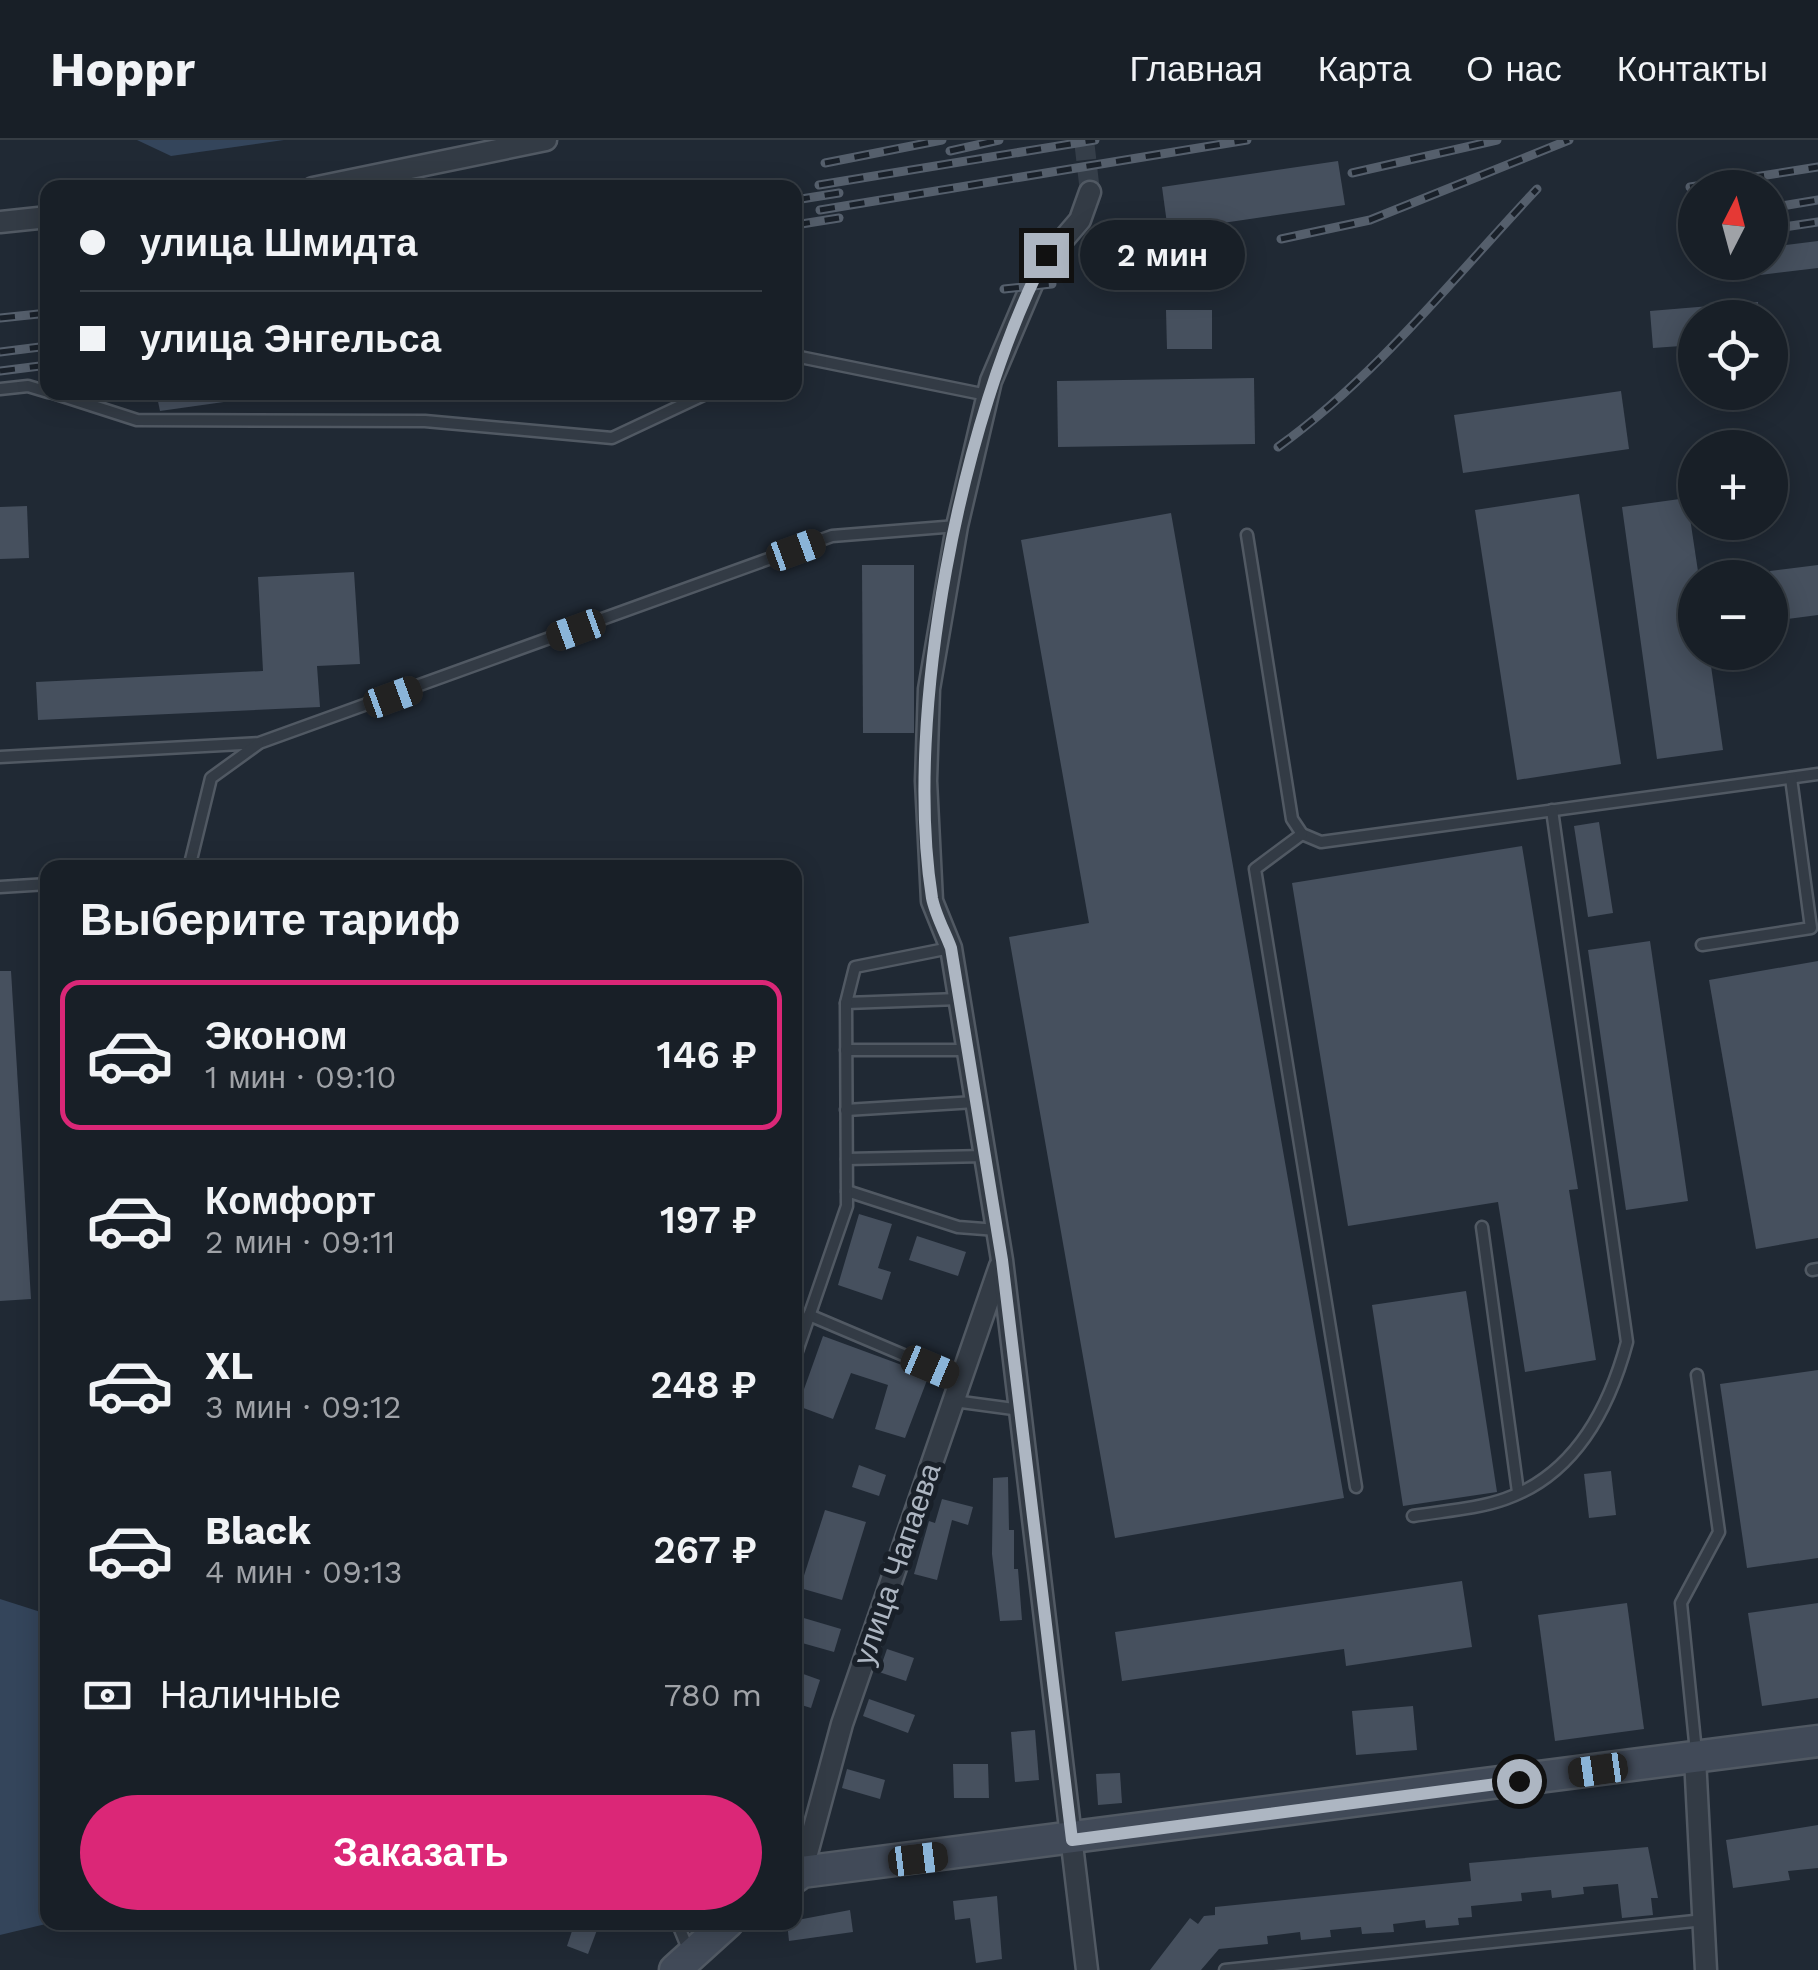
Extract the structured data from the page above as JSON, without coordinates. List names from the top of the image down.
{
  "streets": {
    "street": ["улица Чапаева"]
  },
  "north": "top",
  "page": {
    "header": "Hoppr",
    "nav": [
      "Главная",
      "Карта",
      "О нас",
      "Контакты"
    ],
    "map_buttons": ["+", "−"],
    "banner": ["улица Шмидта", "улица Энгельса"],
    "bubble": "2 мин",
    "heading": "Выберите тариф",
    "list": [
      {
        "name": "Эконом",
        "note": "1 мин · 09:10",
        "value": "146 ₽"
      },
      {
        "name": "Комфорт",
        "note": "2 мин · 09:11",
        "value": "197 ₽"
      },
      {
        "name": "XL",
        "note": "3 мин · 09:12",
        "value": "248 ₽"
      },
      {
        "name": "Black",
        "note": "4 мин · 09:13",
        "value": "267 ₽"
      }
    ],
    "pay": ["Наличные", "780 m"],
    "buttons": "Заказать"
  }
}
